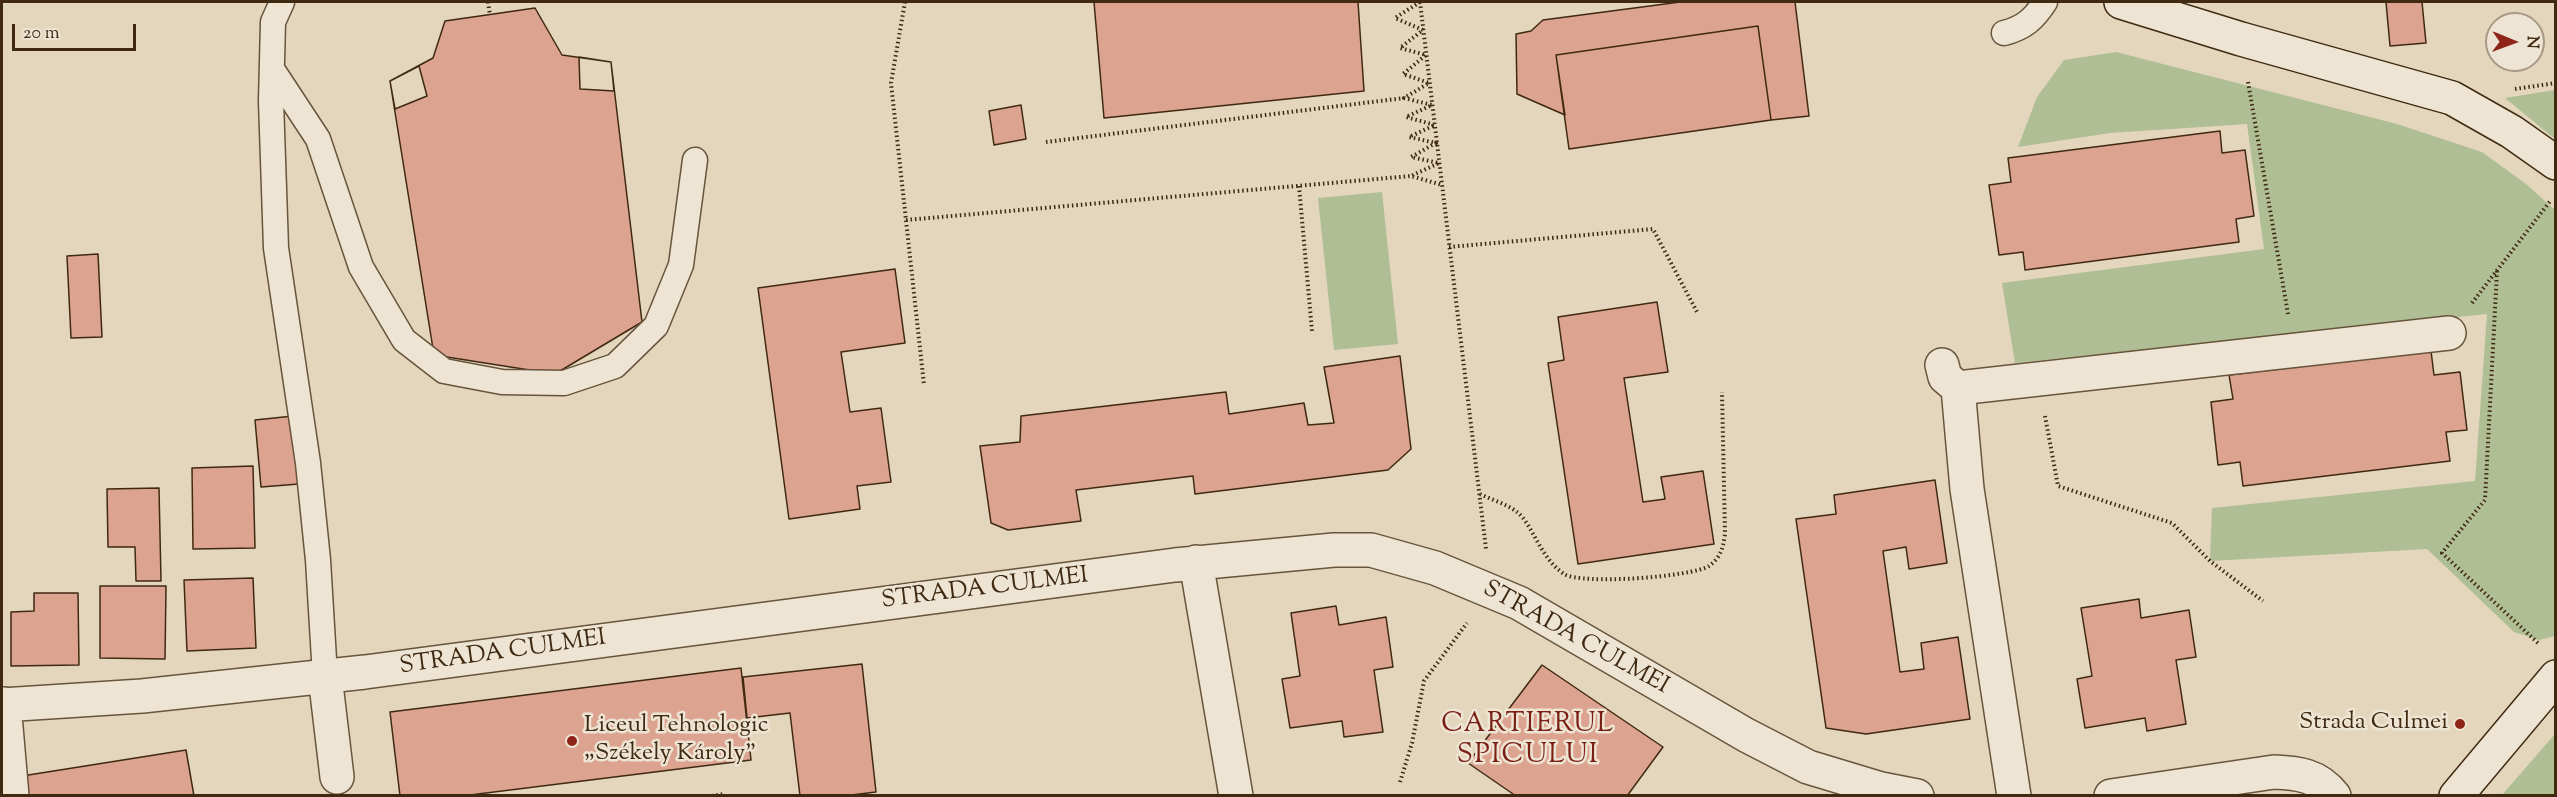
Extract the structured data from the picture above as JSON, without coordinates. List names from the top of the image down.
{
  "streets": {
    "street": ["STRADA CULMEI"]
  },
  "districts": ["CARTIERUL SPICULUI"],
  "places": ["Strada Culmei", "Liceul Tehnologic „Székely Károly”"],
  "scale_bar": "20 m",
  "north": "right"
}
